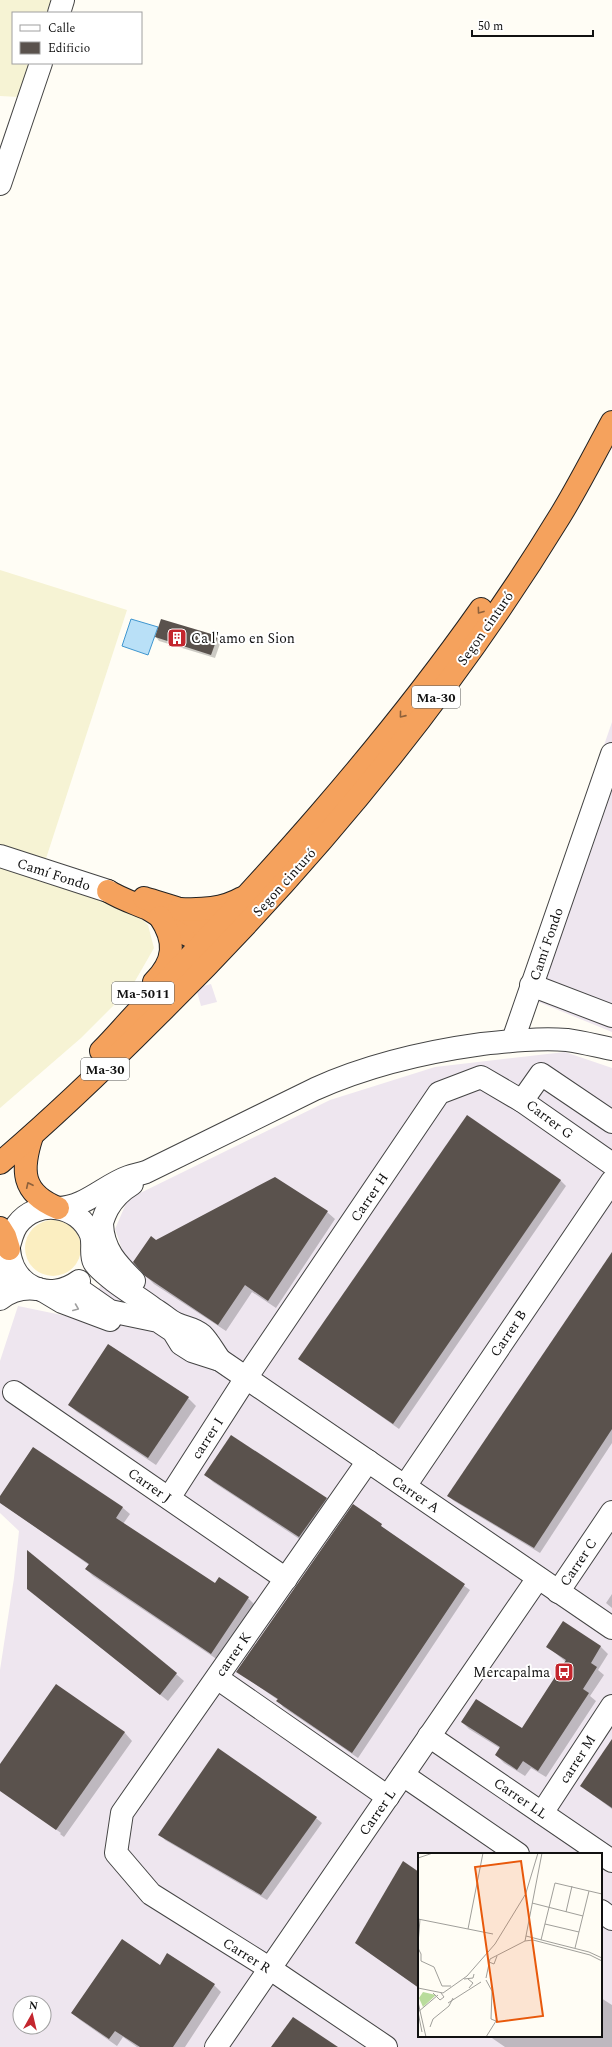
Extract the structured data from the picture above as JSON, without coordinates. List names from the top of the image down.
{
  "streets": {
    "highway": ["Segon cinturó", "Ma-30", "Ma-5011"],
    "street": [
      "Camí Fondo",
      "Carrer G",
      "Carrer H",
      "Carrer B",
      "carrer I",
      "Carrer J",
      "Carrer A",
      "Carrer C",
      "carrer K",
      "carrer M",
      "Carrer LL",
      "Carrer L",
      "Carrer R"
    ]
  },
  "crossings": [
    ["Segon cinturó", "Ma-30"],
    ["Segon cinturó", "Ma-5011"],
    ["Ma-30", "Ma-5011"],
    ["Carrer G", "Carrer H"],
    ["Carrer H", "carrer I"],
    ["Carrer H", "Carrer A"],
    ["Carrer B", "Carrer A"],
    ["carrer I", "Carrer J"],
    ["carrer I", "Carrer A"],
    ["Carrer J", "carrer K"],
    ["Carrer A", "Carrer C"],
    ["Carrer A", "carrer K"],
    ["Carrer A", "Carrer L"],
    ["carrer K", "Carrer R"],
    ["carrer M", "Carrer LL"],
    ["Carrer LL", "Carrer L"],
    ["Carrer L", "Carrer R"]
  ],
  "places": {
    "building": ["Ca l'amo en Sion"],
    "bus stop": ["Mercapalma"]
  },
  "legend": ["Calle", "Edificio"],
  "scale_bar": "50 m",
  "north": "top"
}
